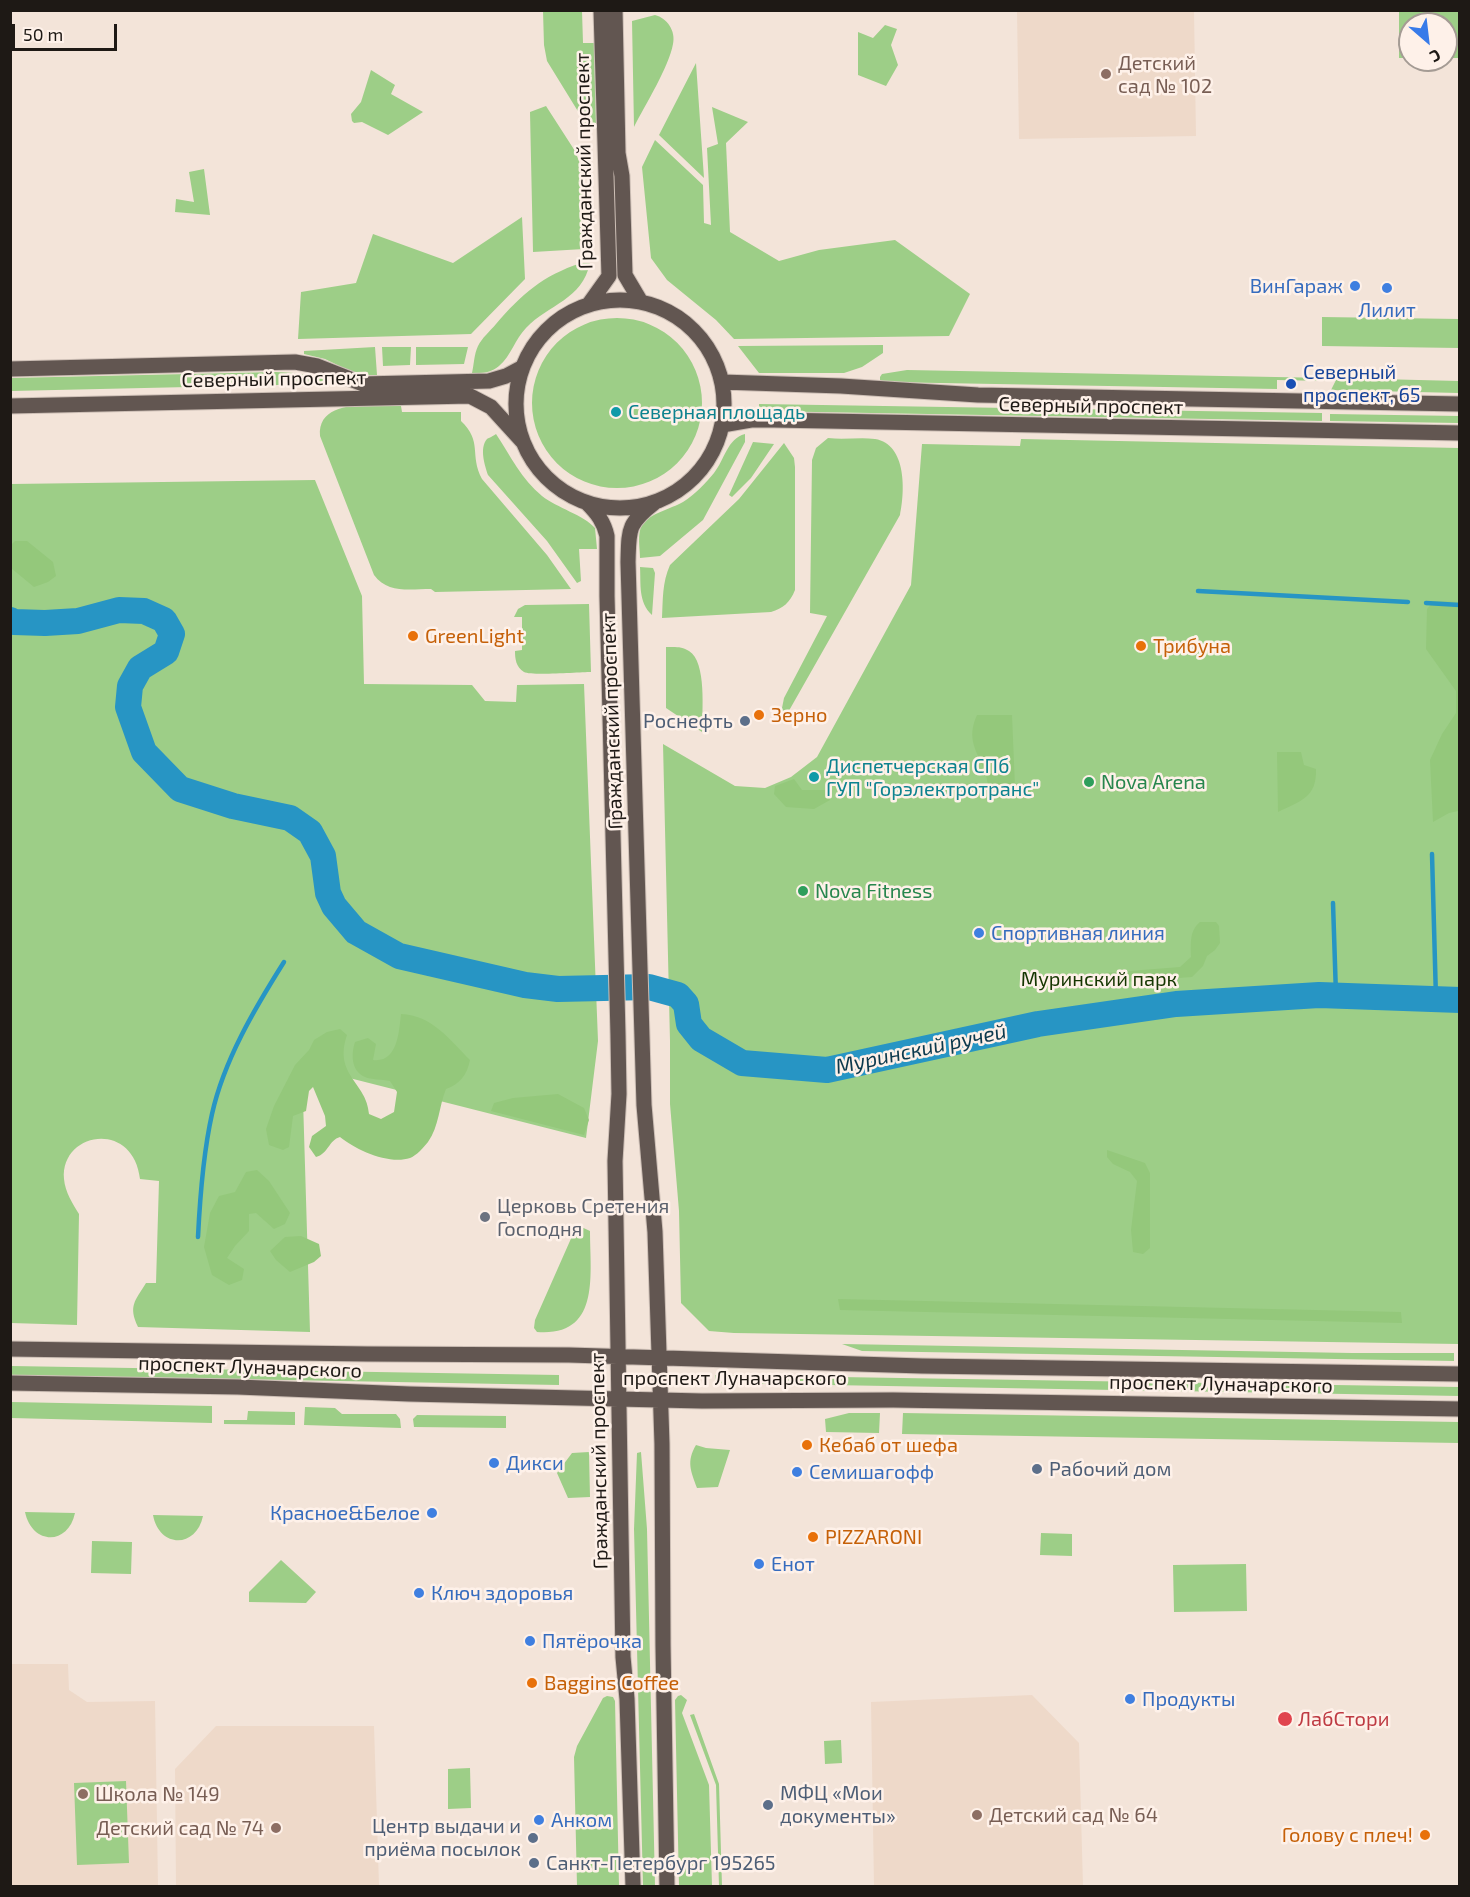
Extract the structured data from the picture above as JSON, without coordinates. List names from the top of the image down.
{
  "streets": {
    "main road": ["Гражданский проспект", "Северный проспект", "проспект Луначарского"]
  },
  "crossings": [
    ["Гражданский проспект", "Северный проспект"],
    ["Гражданский проспект", "проспект Луначарского"]
  ],
  "water": ["Муринский ручей"],
  "parks": ["Муринский парк"],
  "places": [
    "Детский сад № 102",
    "ВинГараж",
    "Лилит",
    "Северный проспект, 65",
    "Северная площадь",
    "GreenLight",
    "Трибуна",
    "Зерно",
    "Роснефть",
    "Диспетчерская СПб ГУП \"Горэлектротранс\"",
    "Nova Arena",
    "Nova Fitness",
    "Спортивная линия",
    "Церковь Сретения Господня",
    "Кебаб от шефа",
    "Дикси",
    "Рабочий дом",
    "Семишагофф",
    "Красное&Белое",
    "PIZZARONI",
    "Енот",
    "Ключ здоровья",
    "Пятёрочка",
    "Baggins Coffee",
    "Продукты",
    "ЛабСтори",
    "Школа № 149",
    "МФЦ «Мои документы»",
    "Детский сад № 64",
    "Анком",
    "Детский сад № 74",
    "Голову с плеч!",
    "Центр выдачи и приёма посылок",
    "Санкт-Петербург 195265"
  ],
  "scale_bar": "50 m",
  "north": "bottom right"
}
